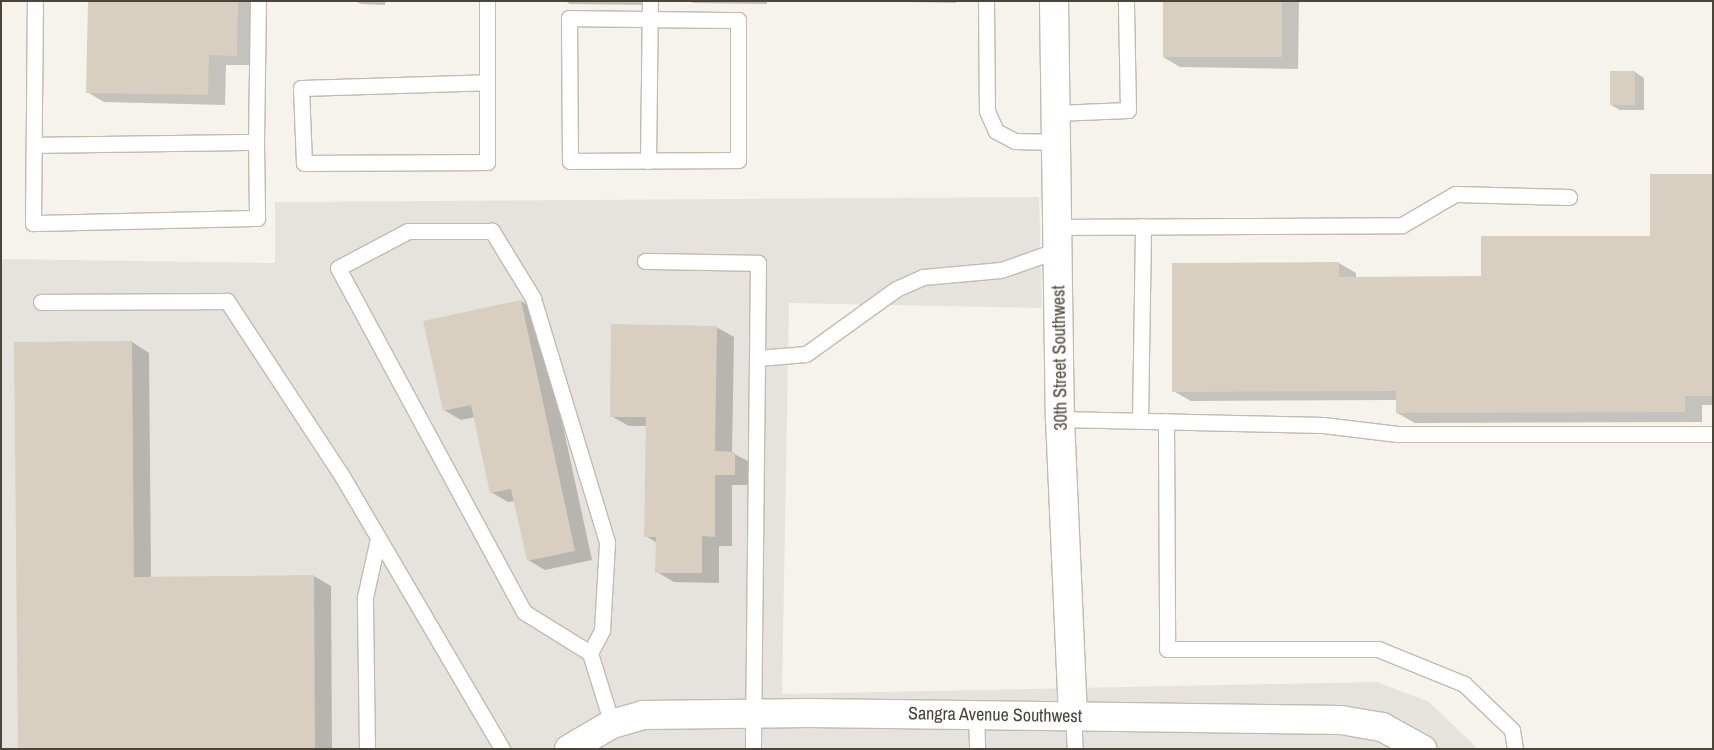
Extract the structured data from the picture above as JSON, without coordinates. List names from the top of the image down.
{
  "streets": {
    "street": ["30th Street Southwest", "Sangra Avenue Southwest"]
  },
  "crossings": [
    ["30th Street Southwest", "Sangra Avenue Southwest"]
  ]
}
